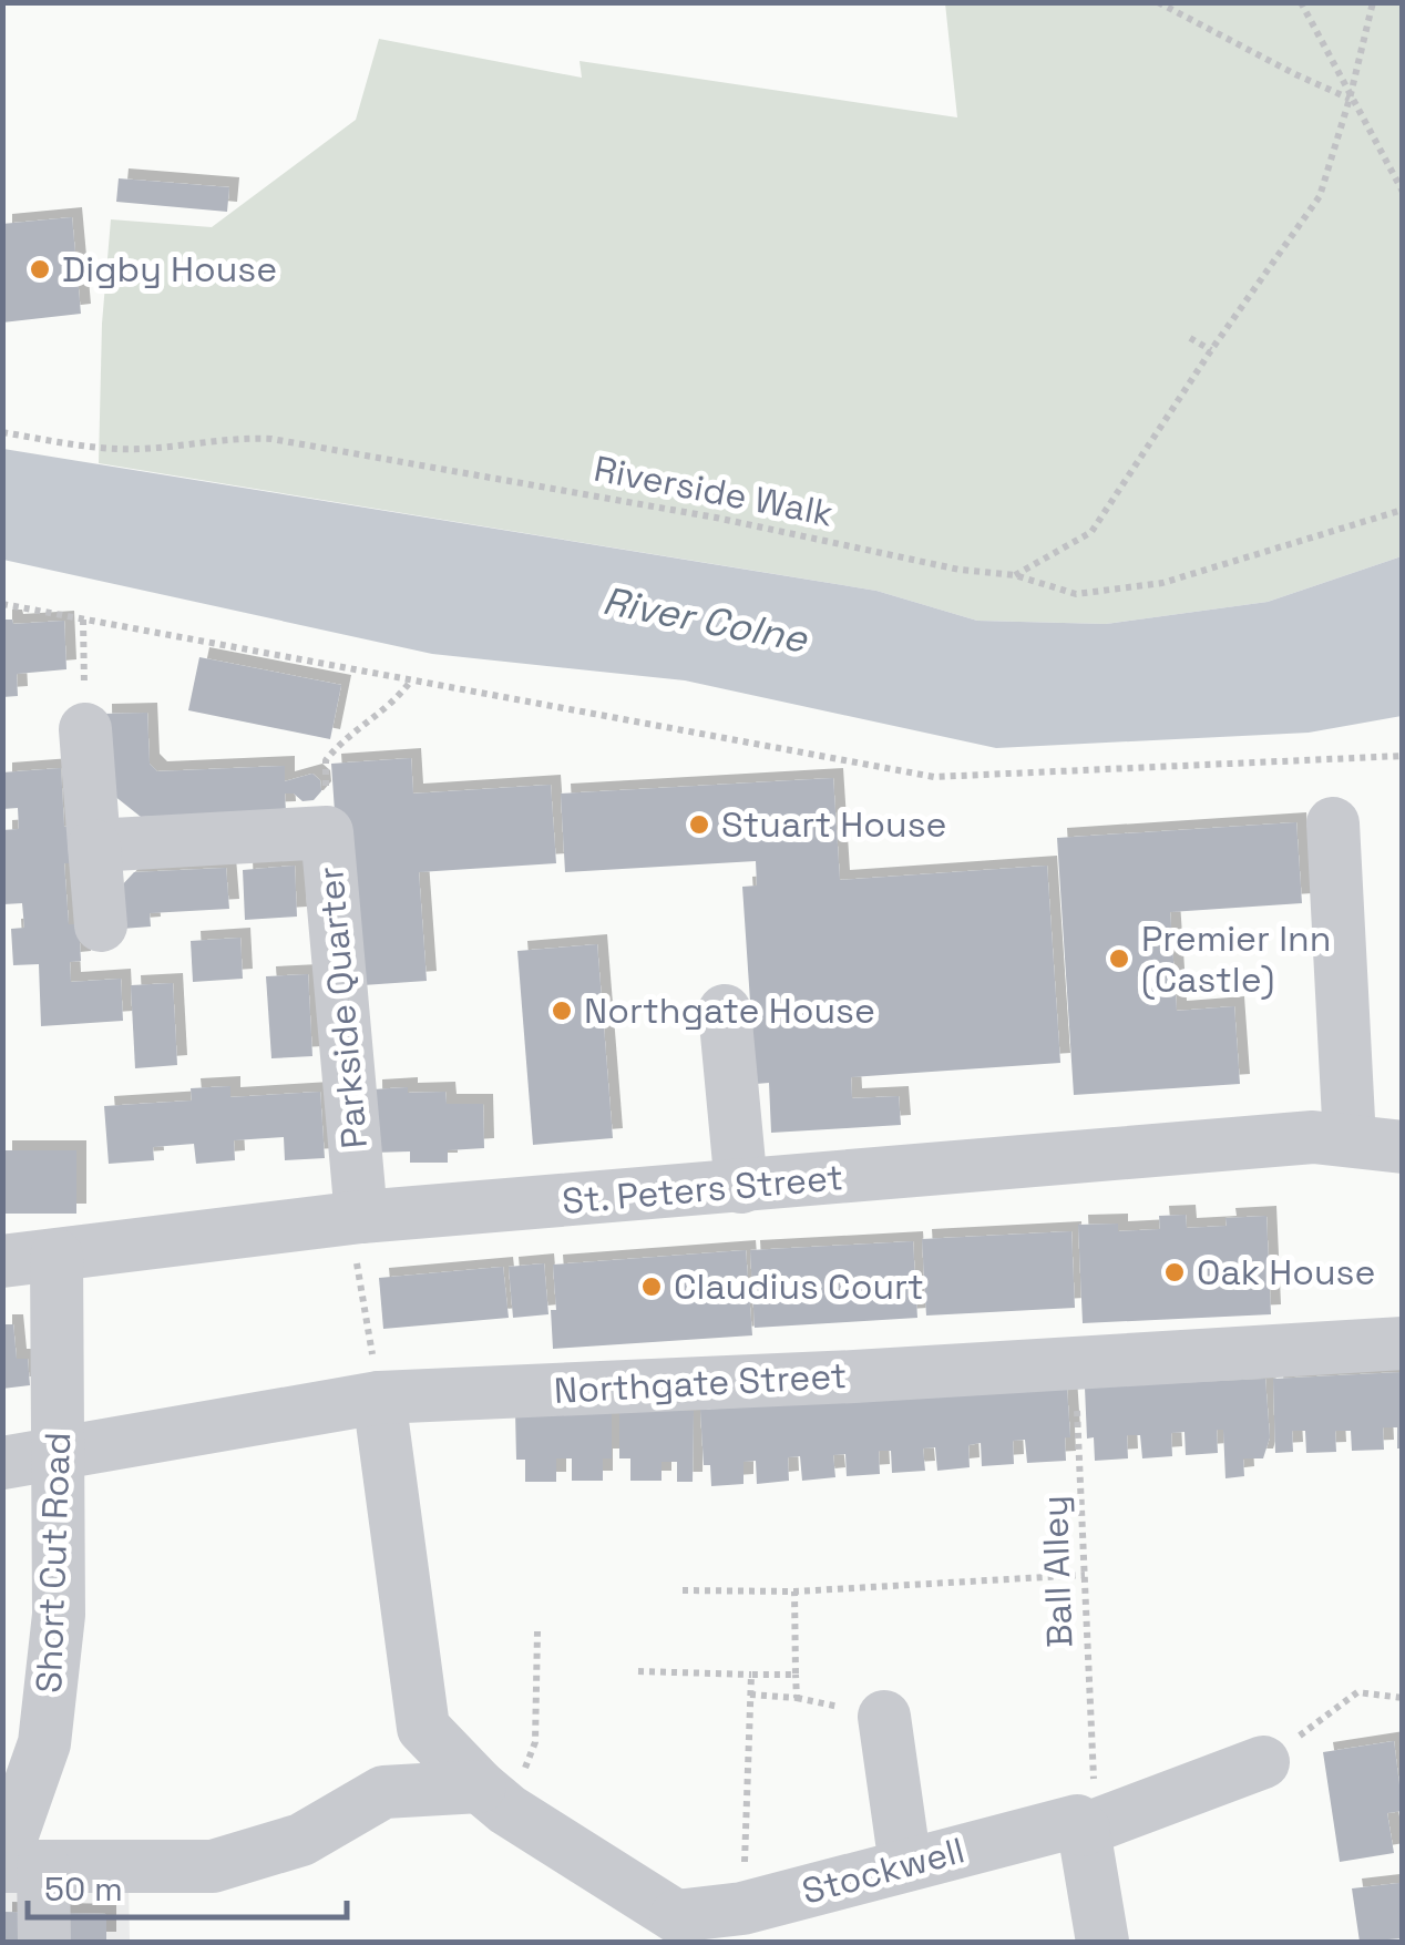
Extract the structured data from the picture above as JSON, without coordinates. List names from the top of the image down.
{
  "streets": {
    "street": [
      "Parkside Quarter",
      "St. Peters Street",
      "Northgate Street",
      "Short Cut Road",
      "Stockwell"
    ],
    "path": ["Riverside Walk", "Ball Alley"]
  },
  "crossings": [
    ["Parkside Quarter", "St. Peters Street"],
    ["St. Peters Street", "Short Cut Road"],
    ["Northgate Street", "Short Cut Road"],
    ["Northgate Street", "Ball Alley"]
  ],
  "water": ["River Colne"],
  "places": [
    "Digby House",
    "Stuart House",
    "Premier Inn (Castle)",
    "Northgate House",
    "Oak House",
    "Claudius Court"
  ],
  "scale_bar": "50 m"
}
